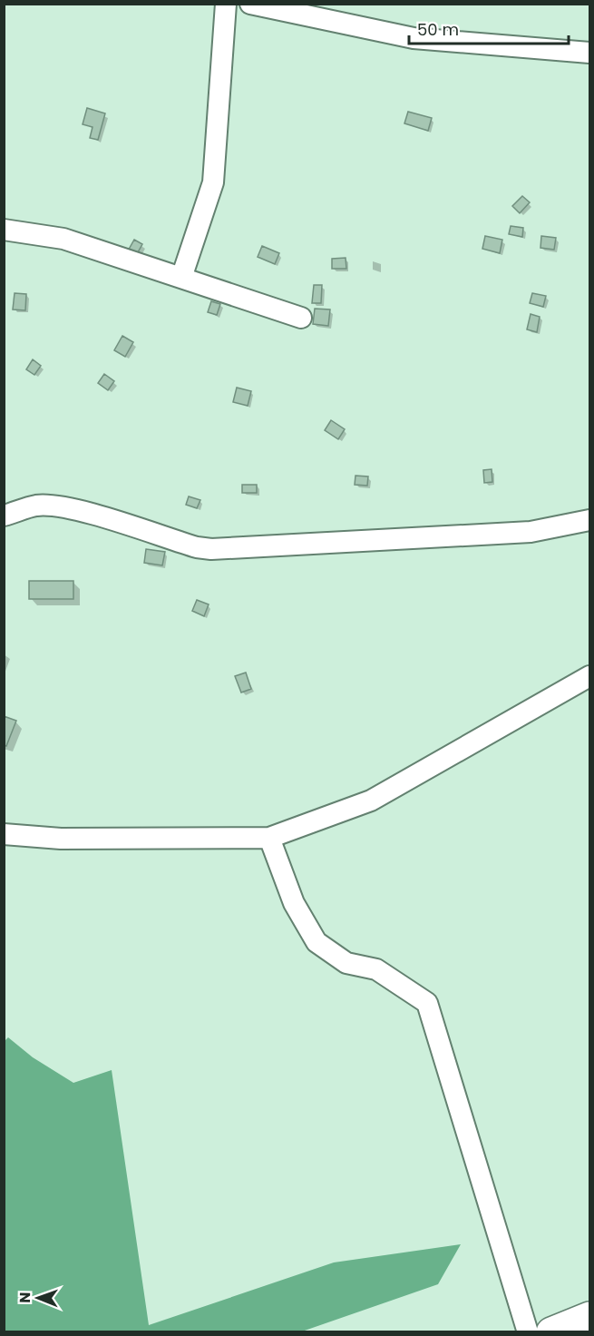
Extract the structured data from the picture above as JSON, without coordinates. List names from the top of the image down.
{
  "scale_bar": "50 m",
  "north": "left"
}
